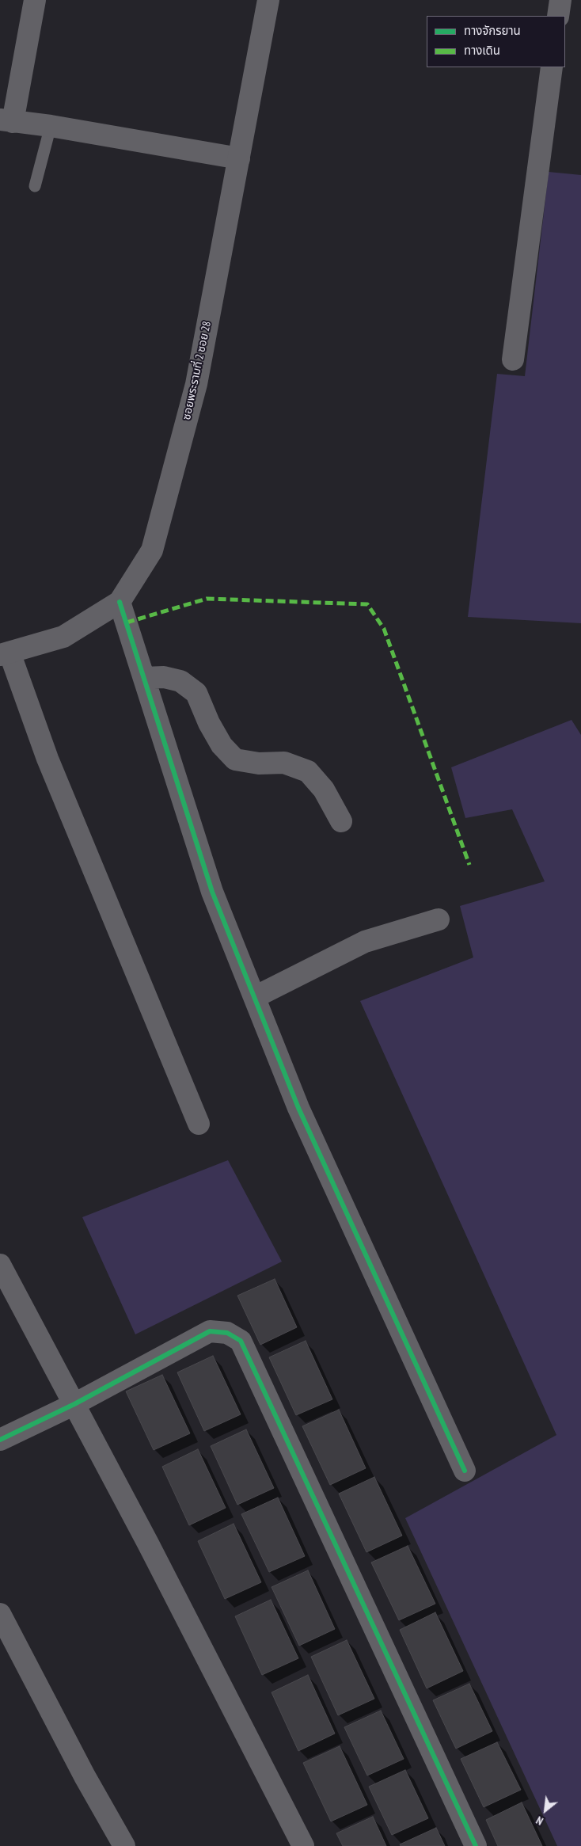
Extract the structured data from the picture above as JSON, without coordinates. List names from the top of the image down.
{
  "streets": {
    "street": ["ซอยพระรามที่ 2 ซอย 28"]
  },
  "legend": ["ทางจักรยาน", "ทางเดิน"],
  "north": "bottom left"
}
